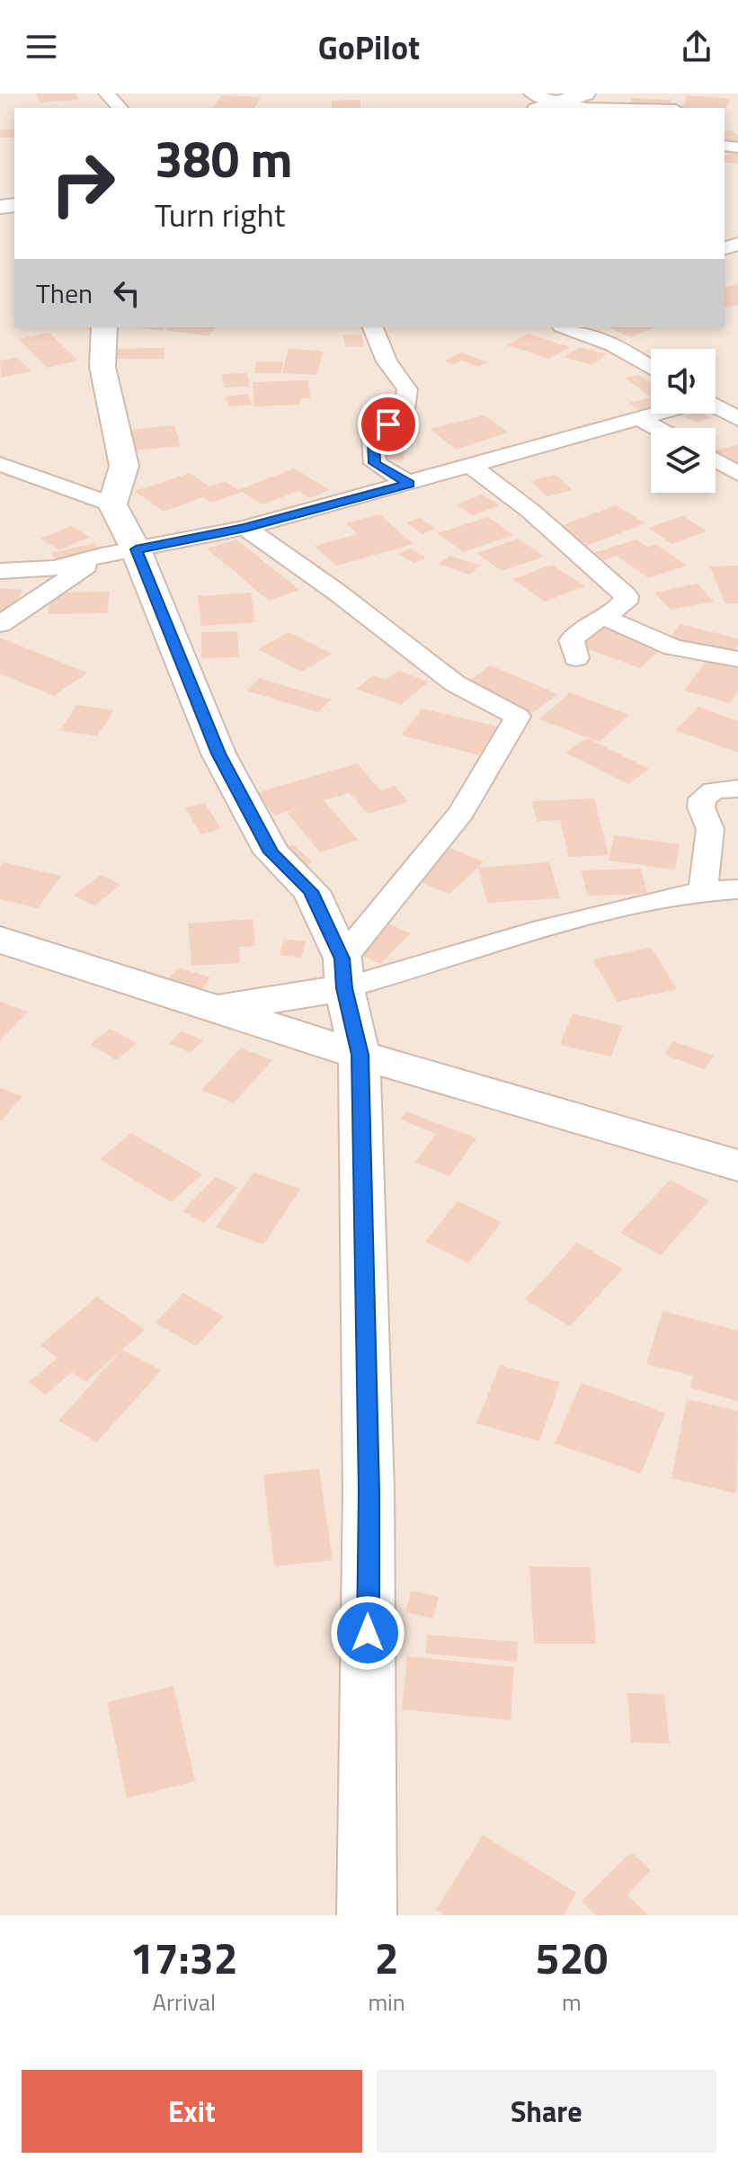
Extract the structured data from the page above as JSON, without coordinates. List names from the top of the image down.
{
  "page": {
    "header": "GoPilot",
    "turn": ["380 m", "Turn right"],
    "then": "Then",
    "eta": [
      "17:32",
      "Arrival",
      "2",
      "min",
      "520",
      "m"
    ],
    "buttons": ["Exit", "Share"]
  }
}
